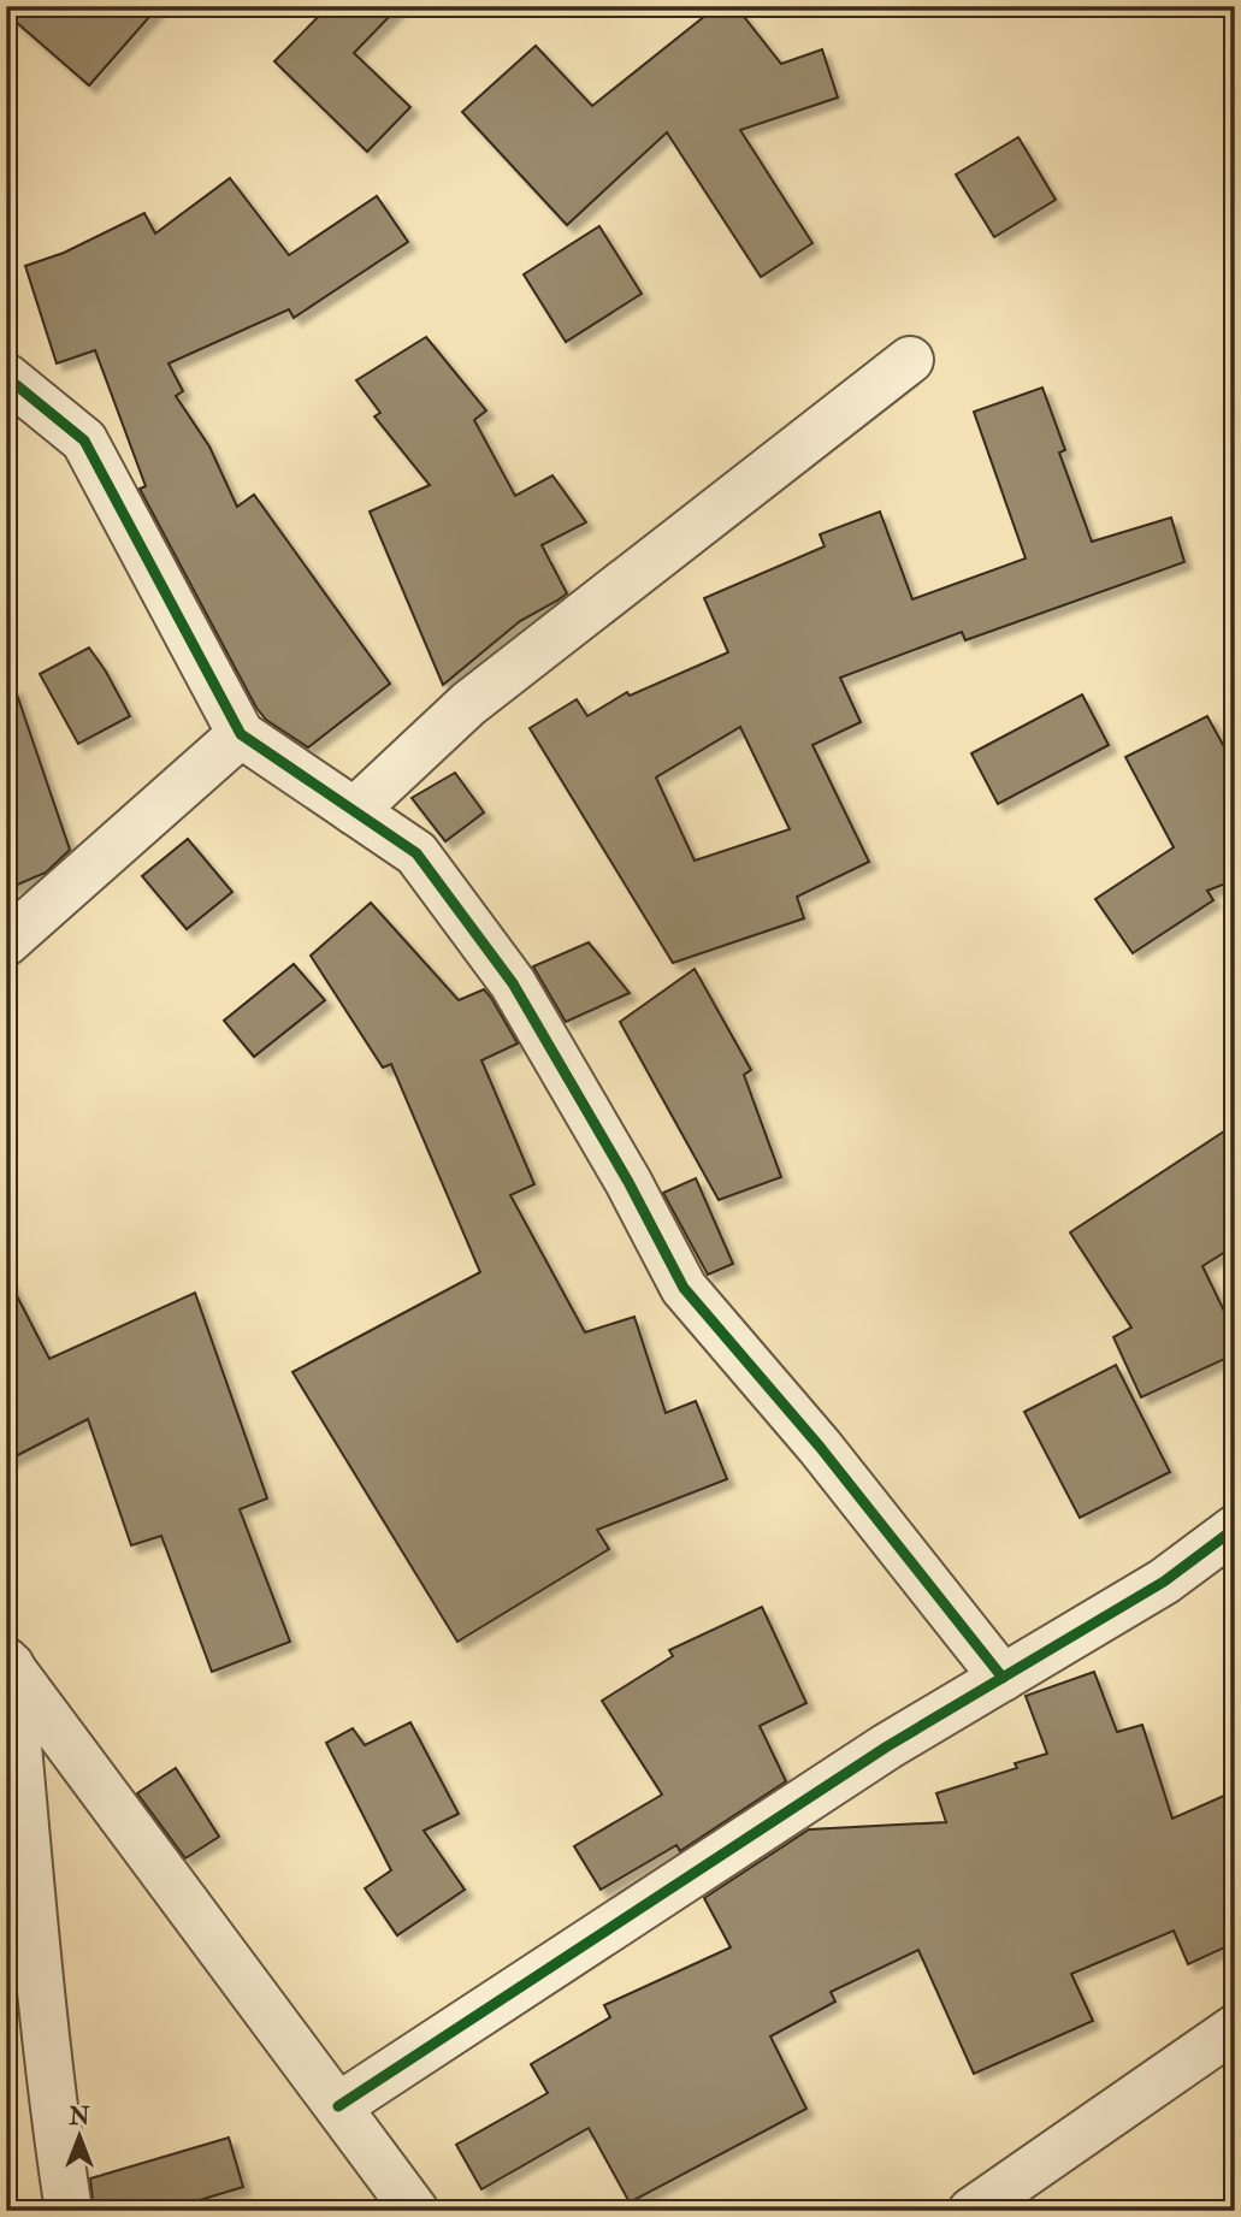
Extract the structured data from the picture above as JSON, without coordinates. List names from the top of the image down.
{
  "north": "top"
}
